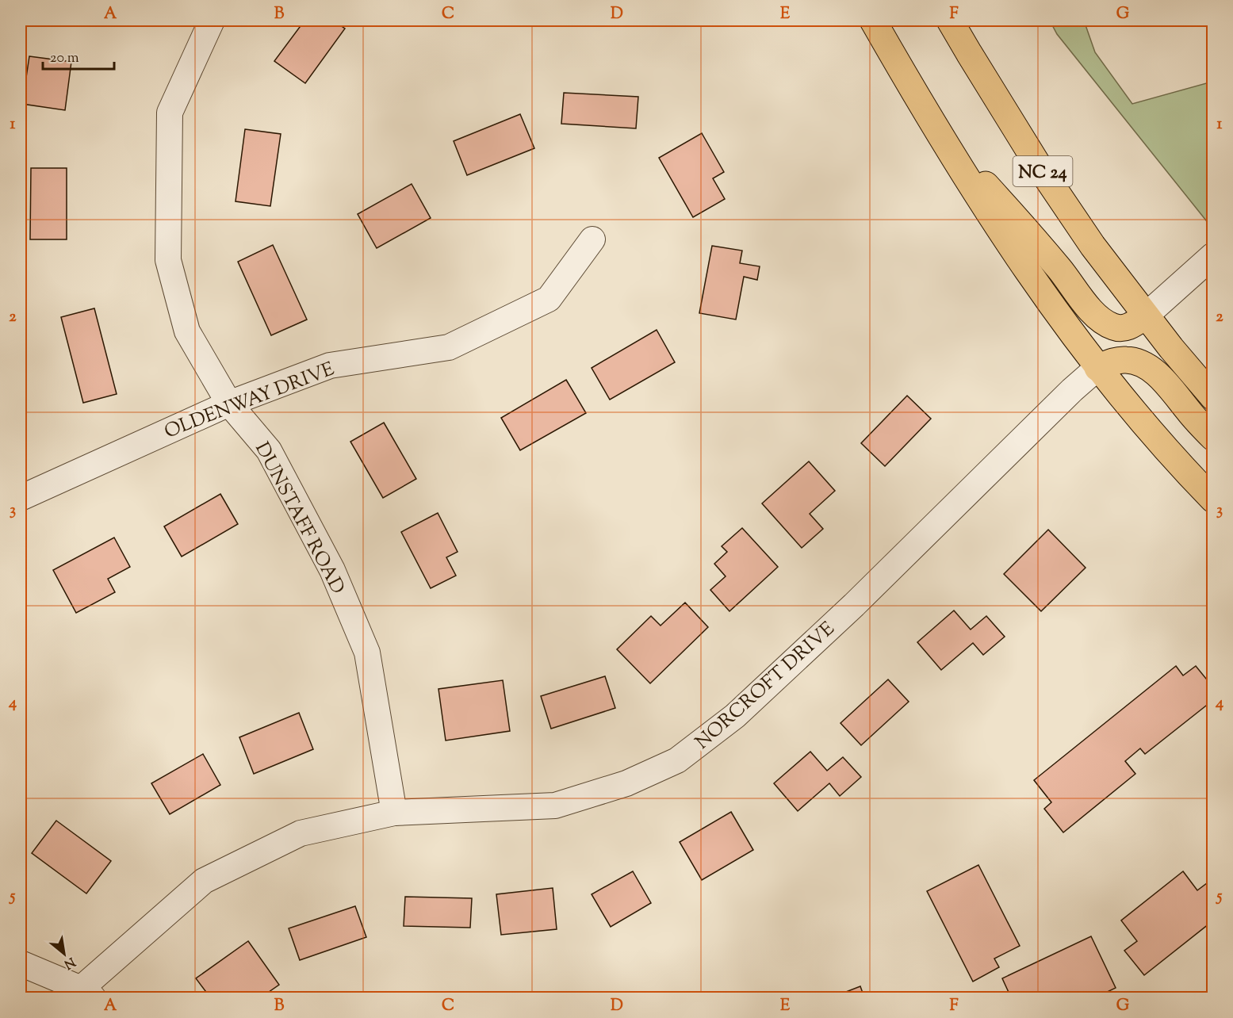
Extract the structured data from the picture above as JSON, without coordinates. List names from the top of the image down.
{
  "streets": {
    "main road": ["NC 24"],
    "street": ["OLDENWAY DRIVE", "DUNSTAFF ROAD", "NORCROFT DRIVE"]
  },
  "crossings": [
    ["OLDENWAY DRIVE", "DUNSTAFF ROAD"],
    ["DUNSTAFF ROAD", "NORCROFT DRIVE"]
  ],
  "scale_bar": "20 m",
  "north": "bottom right",
  "grid": {
    "columns": [
      "A",
      "B",
      "C",
      "D",
      "E",
      "F",
      "G"
    ],
    "rows": [
      "1",
      "2",
      "3",
      "4",
      "5"
    ]
  }
}
